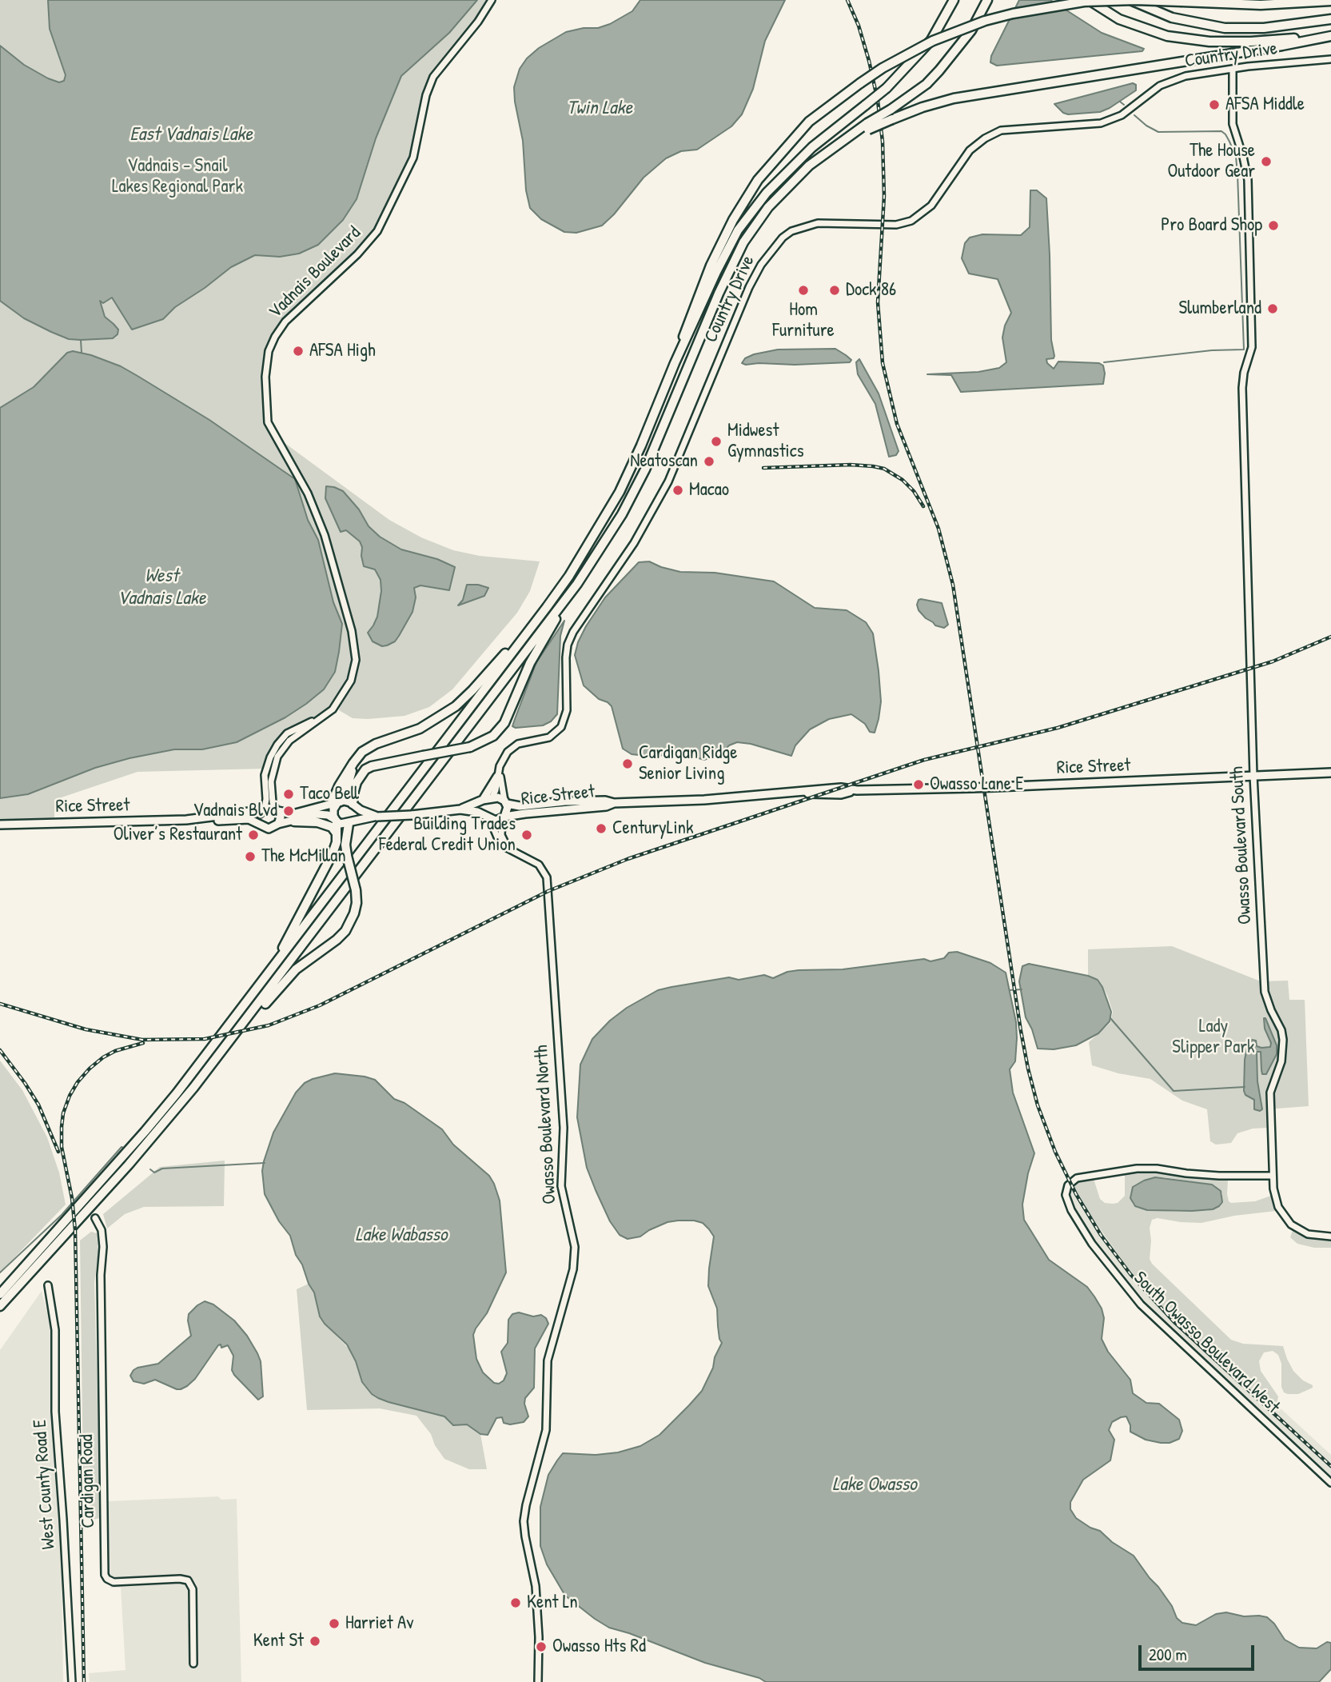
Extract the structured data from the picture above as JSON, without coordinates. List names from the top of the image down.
{
  "streets": {
    "main road": ["Rice Street"],
    "street": [
      "Country Drive",
      "Vadnais Boulevard",
      "Owasso Boulevard South",
      "Owasso Boulevard North",
      "South Owasso Boulevard West",
      "Cardigan Road",
      "West County Road E"
    ]
  },
  "crossings": [
    ["Country Drive", "Owasso Boulevard South"],
    ["Rice Street", "Owasso Boulevard South"],
    ["Rice Street", "Owasso Boulevard North"],
    ["Owasso Boulevard South", "South Owasso Boulevard West"]
  ],
  "water": [
    "Twin Lake",
    "East Vadnais Lake",
    "West Vadnais Lake",
    "Lake Wabasso",
    "Lake Owasso"
  ],
  "parks": ["Vadnais - Snail Lakes Regional Park", "Lady Slipper Park"],
  "places": [
    "AFSA Middle",
    "The House Outdoor Gear",
    "Pro Board Shop",
    "Hom Furniture",
    "Dock 86",
    "Slumberland",
    "AFSA High",
    "Midwest Gymnastics",
    "Neatoscan",
    "Macao",
    "Cardigan Ridge Senior Living",
    "Owasso Lane E",
    "Taco Bell",
    "Vadnais Blvd",
    "CenturyLink",
    "Oliver’s Restaurant",
    "Building Trades Federal Credit Union",
    "The McMillan",
    "Kent Ln",
    "Harriet Av",
    "Kent St",
    "Owasso Hts Rd"
  ],
  "scale_bar": "200 m"
}
